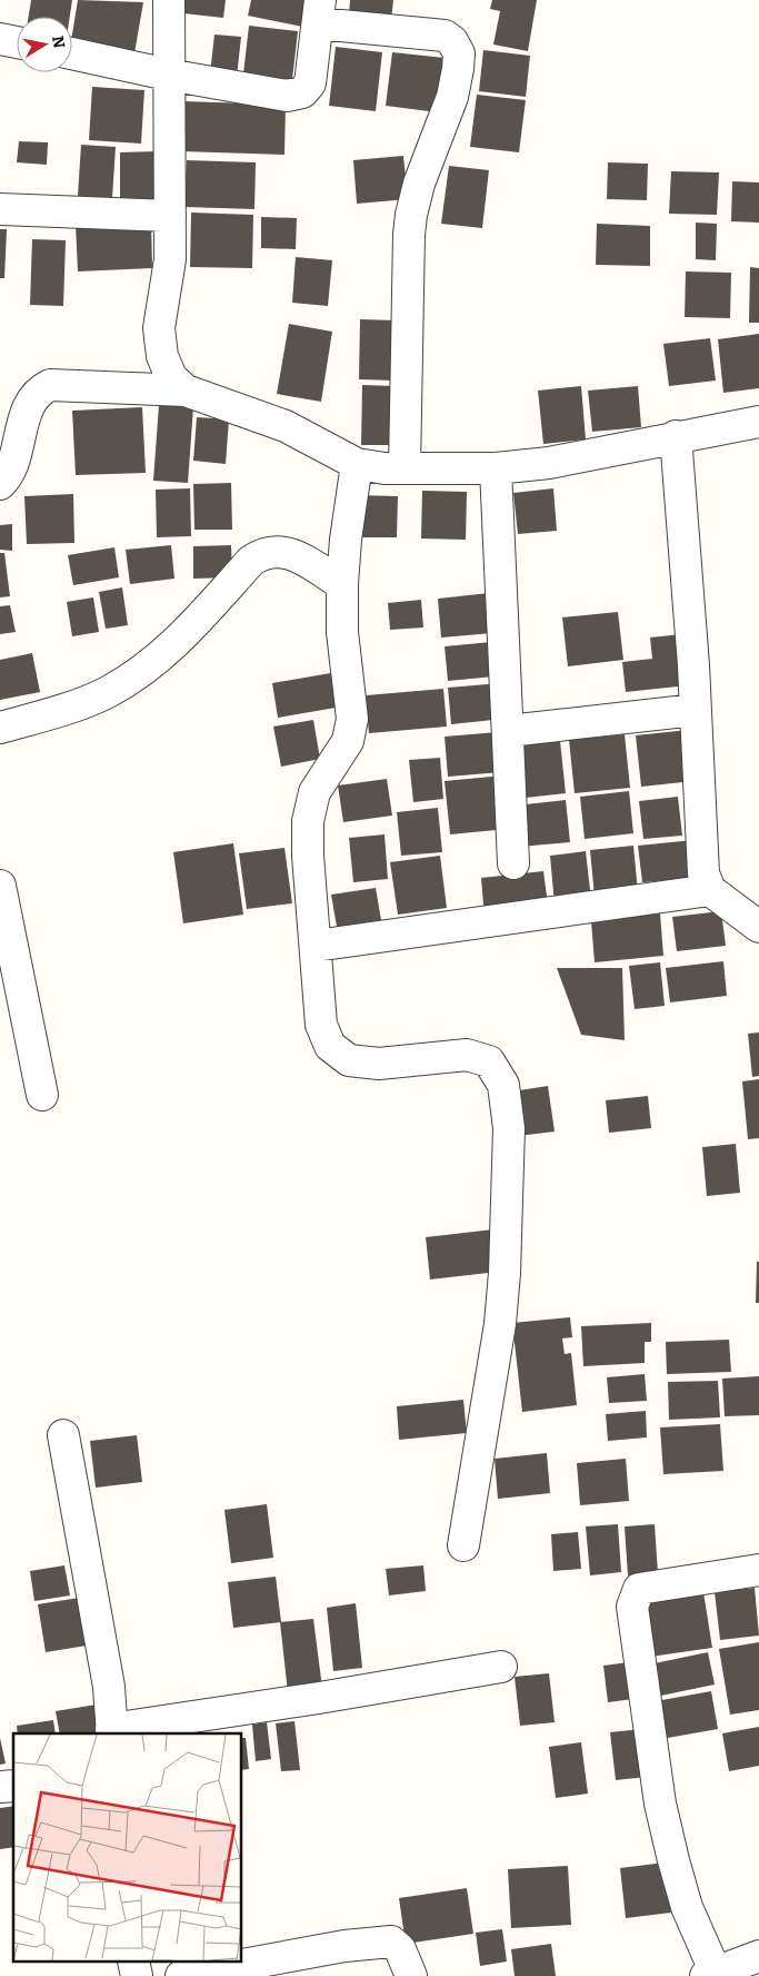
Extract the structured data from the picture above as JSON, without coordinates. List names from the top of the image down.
{
  "north": "right"
}
